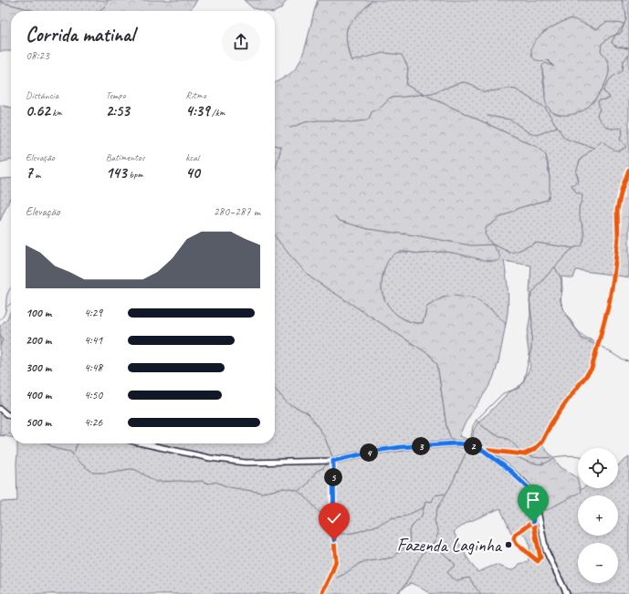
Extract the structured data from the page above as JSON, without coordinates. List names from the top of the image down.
{
  "places": ["Fazenda Laginha"],
  "page": {
    "heading": ["Corrida matinal", "08:23"],
    "stats": [
      ["Distância", "0.62 km"],
      ["Tempo", "2:53"],
      ["Ritmo", "4:39 /km"],
      ["Elevação", "7 m"],
      ["Batimentos", "143 bpm"],
      ["kcal", "40"]
    ],
    "chart": ["Elevação", "280–287 m"],
    "list": [
      {
        "name": "100 m",
        "note": "4:29"
      },
      {
        "name": "200 m",
        "note": "4:41"
      },
      {
        "name": "300 m",
        "note": "4:48"
      },
      {
        "name": "400 m",
        "note": "4:50"
      },
      {
        "name": "500 m",
        "note": "4:26"
      }
    ],
    "pins": [
      "2",
      "3",
      "4",
      "5"
    ],
    "map_buttons": ["+", "−"]
  }
}
